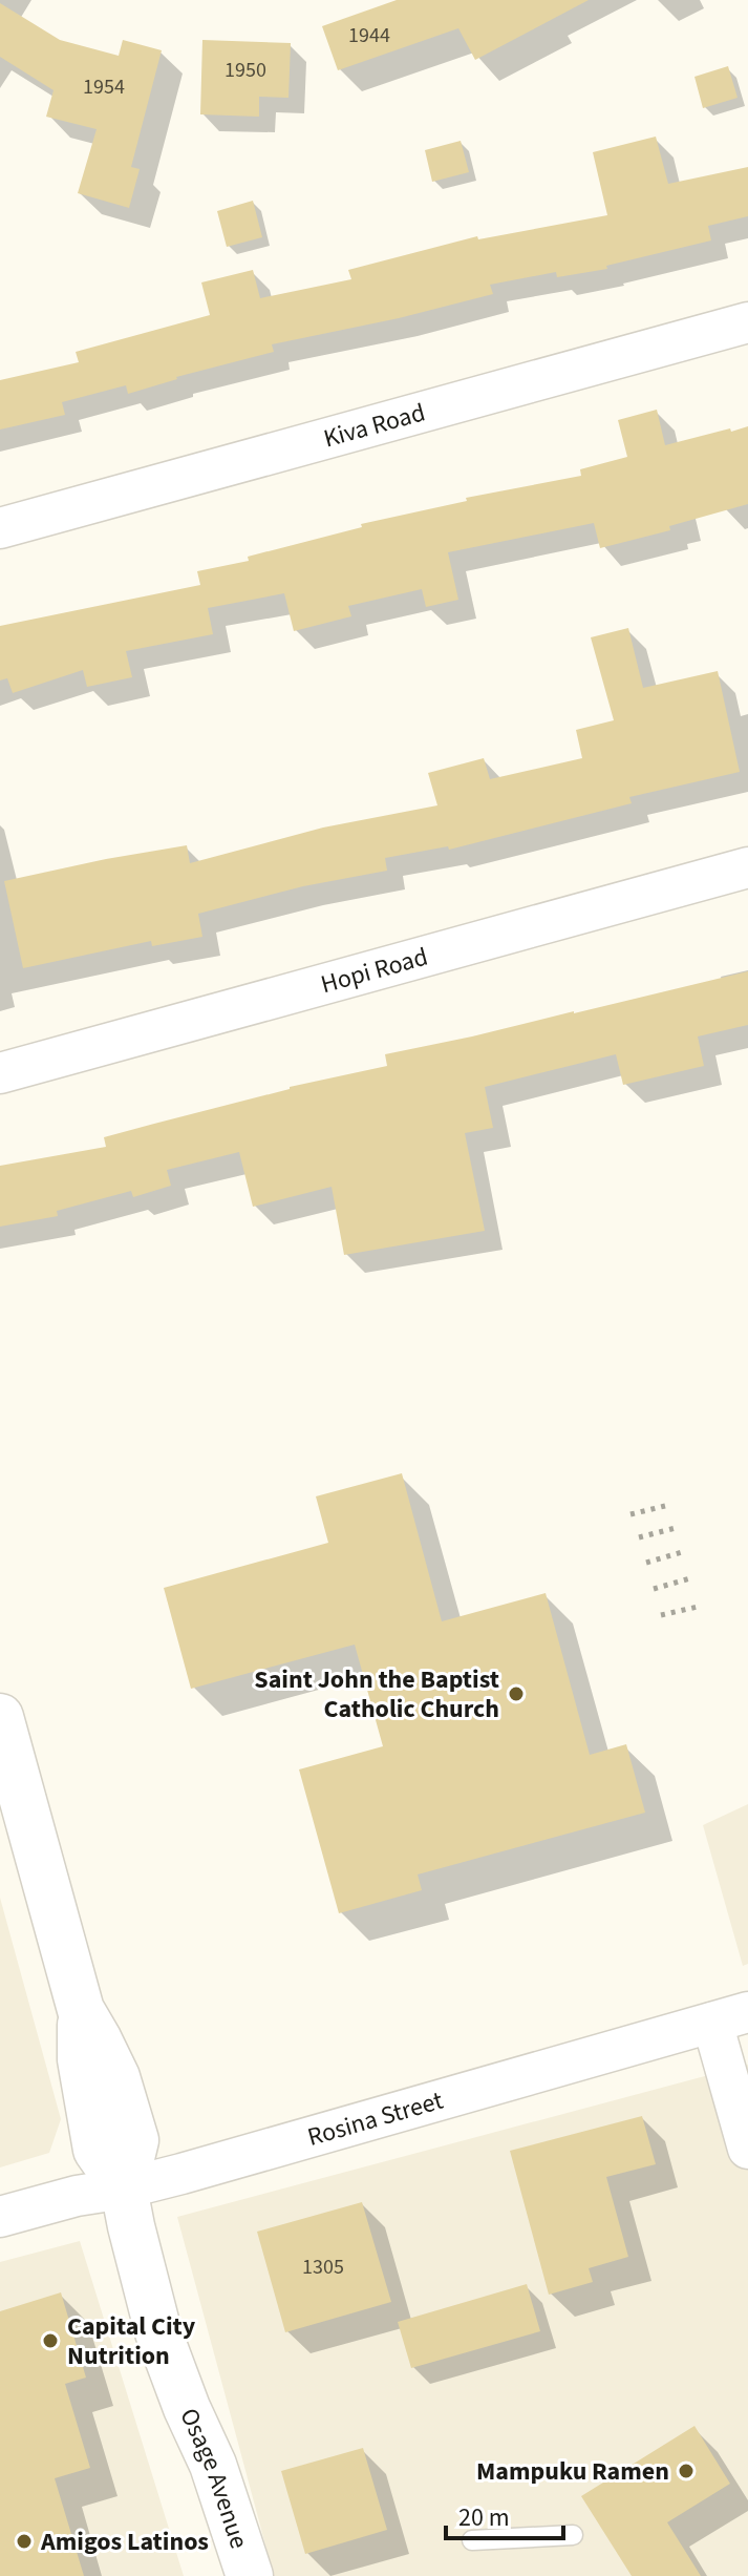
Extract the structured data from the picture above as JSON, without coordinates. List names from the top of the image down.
{
  "streets": {
    "street": [
      "Kiva Road",
      "Hopi Road",
      "Rosina Street",
      "Osage Avenue"
    ]
  },
  "crossings": [
    ["Rosina Street", "Osage Avenue"]
  ],
  "places": [
    "Saint John the Baptist Catholic Church",
    "Capital City Nutrition",
    "Mampuku Ramen",
    "Amigos Latinos"
  ],
  "house_numbers": [
    "1944",
    "1950",
    "1954",
    "1305"
  ],
  "scale_bar": "20 m"
}
